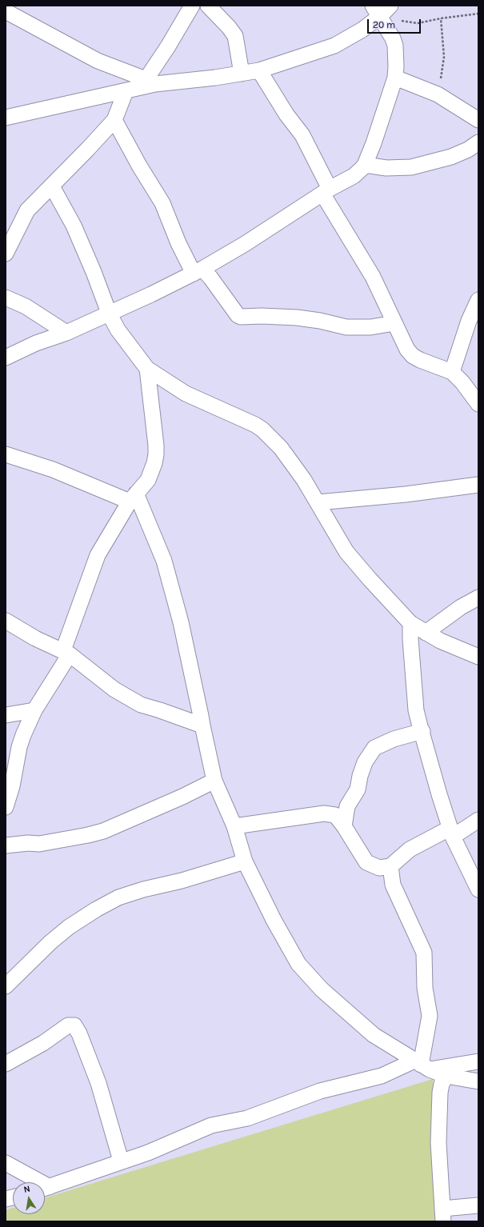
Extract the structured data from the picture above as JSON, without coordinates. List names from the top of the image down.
{
  "scale_bar": "20 m",
  "north": "top"
}
